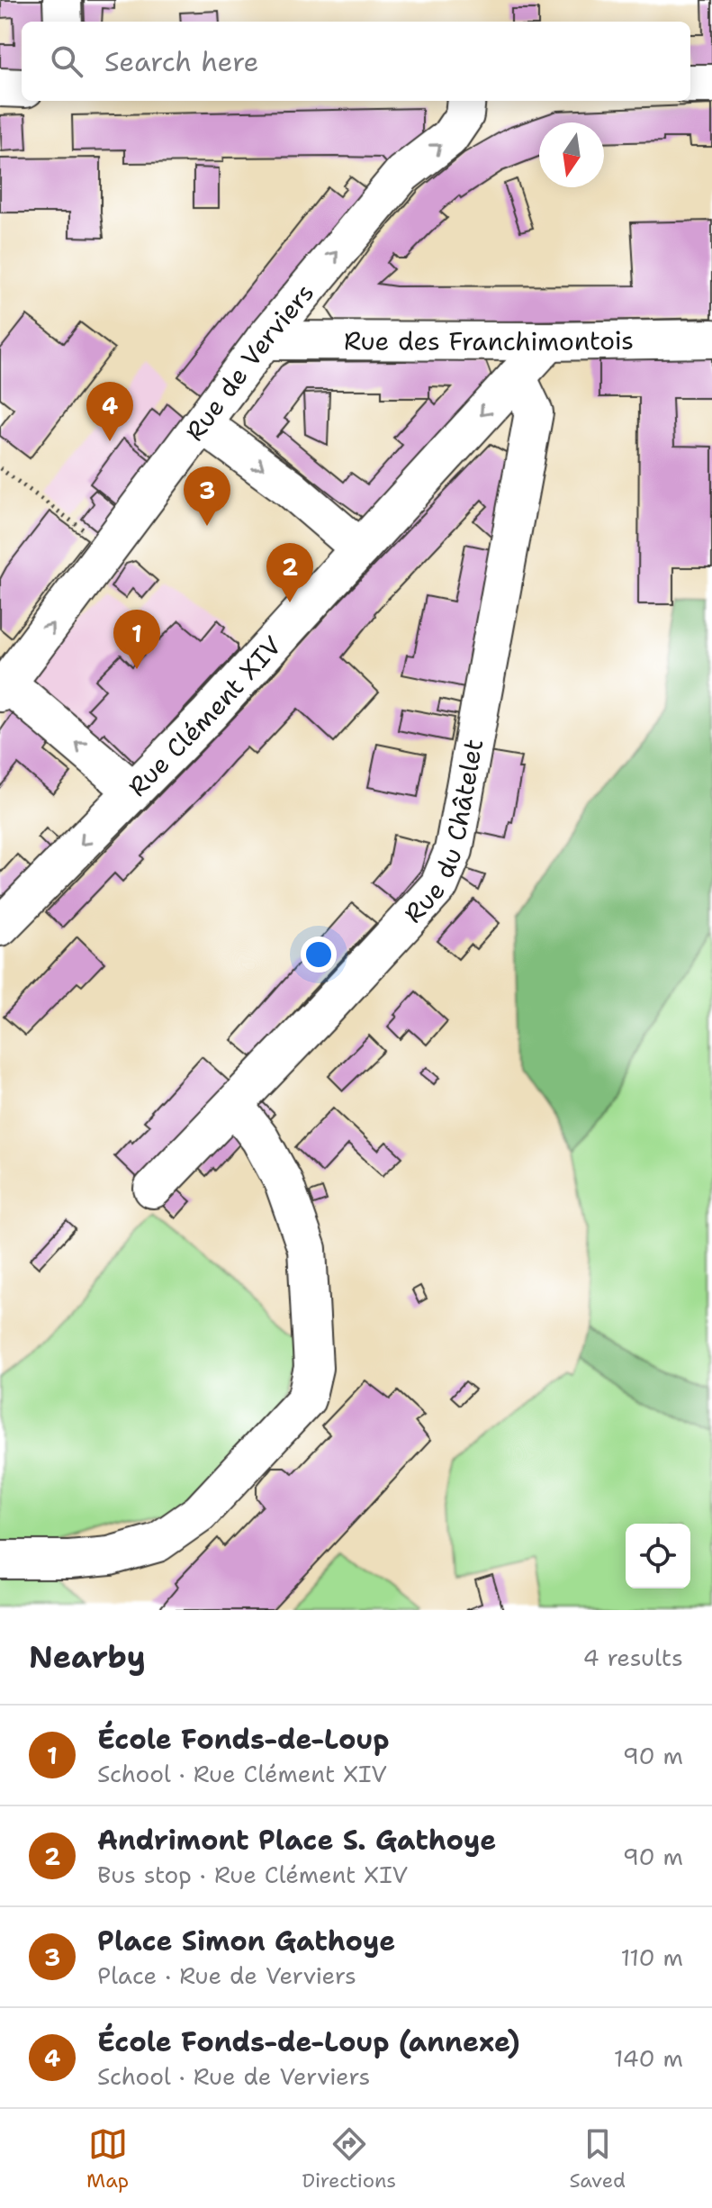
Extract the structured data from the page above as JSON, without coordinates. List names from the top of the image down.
{
  "streets": {
    "street": [
      "Rue des Franchimontois",
      "Rue de Verviers",
      "Rue Clément XIV",
      "Rue du Châtelet"
    ]
  },
  "crossings": [
    ["Rue des Franchimontois", "Rue de Verviers"],
    ["Rue des Franchimontois", "Rue Clément XIV"],
    ["Rue Clément XIV", "Rue du Châtelet"]
  ],
  "one_way": ["Rue de Verviers", "Rue Clément XIV"],
  "north": "bottom",
  "page": {
    "search": "Search here",
    "pins": [
      "4",
      "3",
      "2",
      "1"
    ],
    "heading": ["Nearby", "4 results"],
    "list": [
      {
        "mark": "1",
        "name": "École Fonds-de-Loup",
        "note": "School · Rue Clément XIV",
        "value": "90 m"
      },
      {
        "mark": "2",
        "name": "Andrimont Place S. Gathoye",
        "note": "Bus stop · Rue Clément XIV",
        "value": "90 m"
      },
      {
        "mark": "3",
        "name": "Place Simon Gathoye",
        "note": "Place · Rue de Verviers",
        "value": "110 m"
      },
      {
        "mark": "4",
        "name": "École Fonds-de-Loup (annexe)",
        "note": "School · Rue de Verviers",
        "value": "140 m"
      }
    ],
    "nav": ["Map", "Directions", "Saved"]
  }
}
